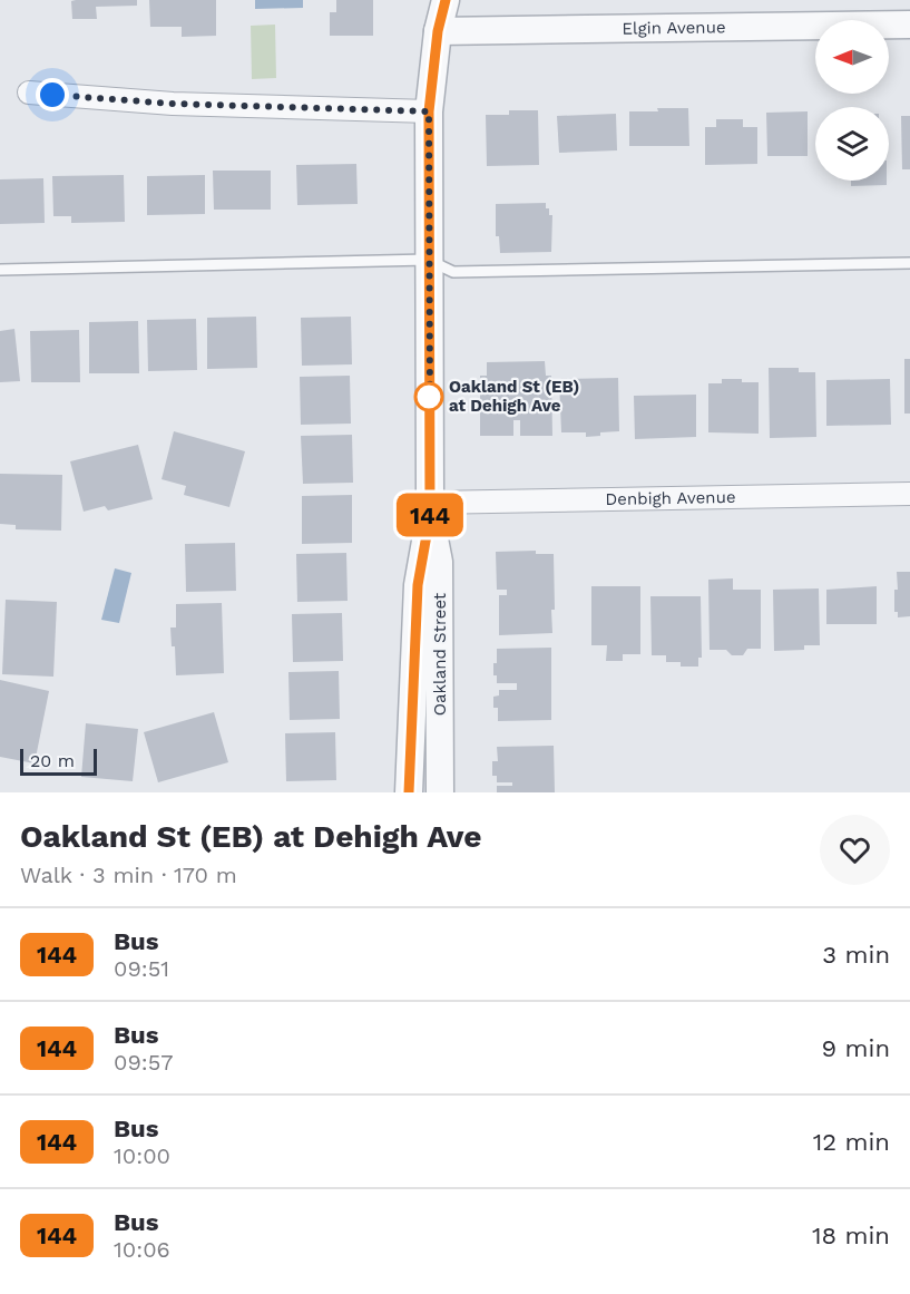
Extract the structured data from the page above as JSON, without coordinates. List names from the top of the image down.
{
  "streets": {
    "street": ["Elgin Avenue", "Denbigh Avenue", "Oakland Street"]
  },
  "crossings": [
    ["Elgin Avenue", "Oakland Street"],
    ["Denbigh Avenue", "Oakland Street"]
  ],
  "places": ["Oakland St (EB) at Dehigh Ave"],
  "lines": ["bus line 144"],
  "scale_bar": "20 m",
  "north": "left",
  "page": {
    "on_map": "144",
    "scale": "20 m",
    "heading": ["Oakland St (EB) at Dehigh Ave", "Walk · 3 min · 170 m"],
    "list": [
      {
        "mark": "144",
        "name": "Bus",
        "note": "09:51",
        "value": "3 min"
      },
      {
        "mark": "144",
        "name": "Bus",
        "note": "09:57",
        "value": "9 min"
      },
      {
        "mark": "144",
        "name": "Bus",
        "note": "10:00",
        "value": "12 min"
      },
      {
        "mark": "144",
        "name": "Bus",
        "note": "10:06",
        "value": "18 min"
      }
    ]
  }
}
